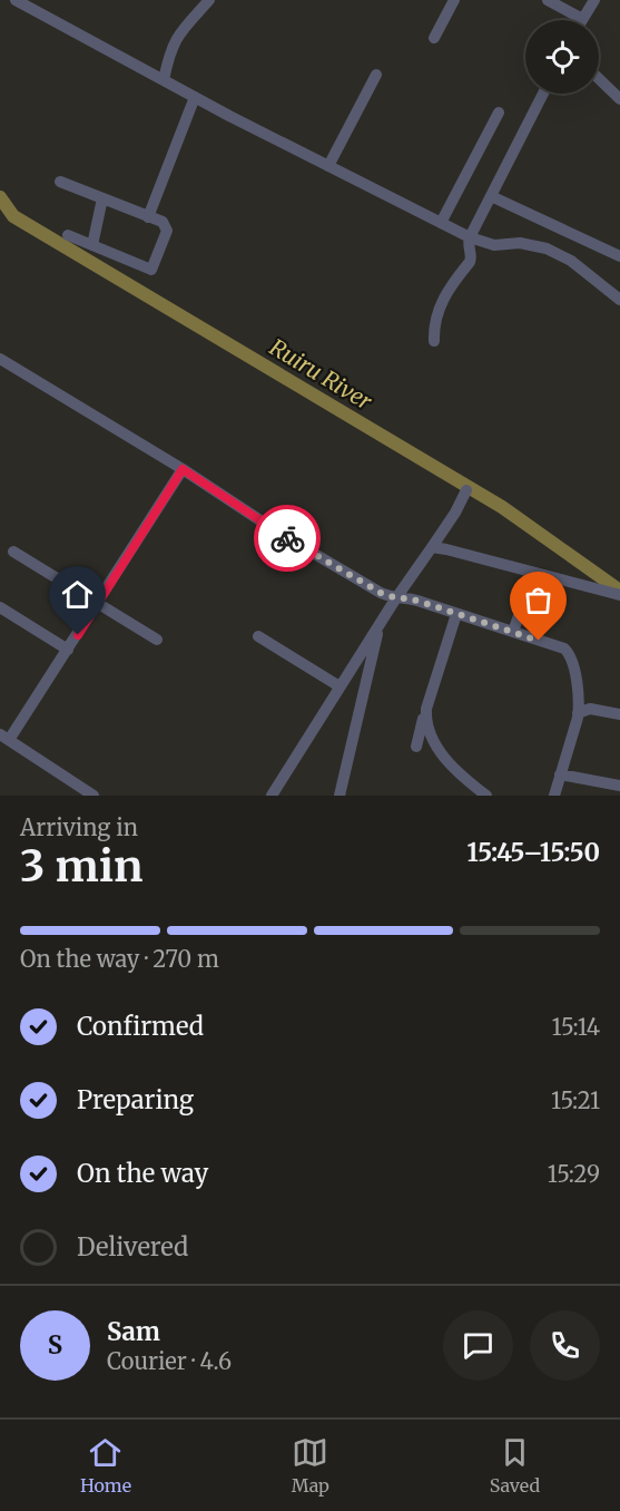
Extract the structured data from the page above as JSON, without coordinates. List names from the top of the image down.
{
  "water": ["Ruiru River"],
  "page": {
    "heading": ["3 min", "Arriving in", "15:45–15:50"],
    "panel": ["Sam", "Courier · 4.6"],
    "bar": "On the way · 270 m",
    "list": [
      ["Confirmed", "15:14"],
      ["Preparing", "15:21"],
      ["On the way", "15:29"],
      "Delivered"
    ],
    "round": "S",
    "tabs": ["Home", "Map", "Saved"]
  }
}
